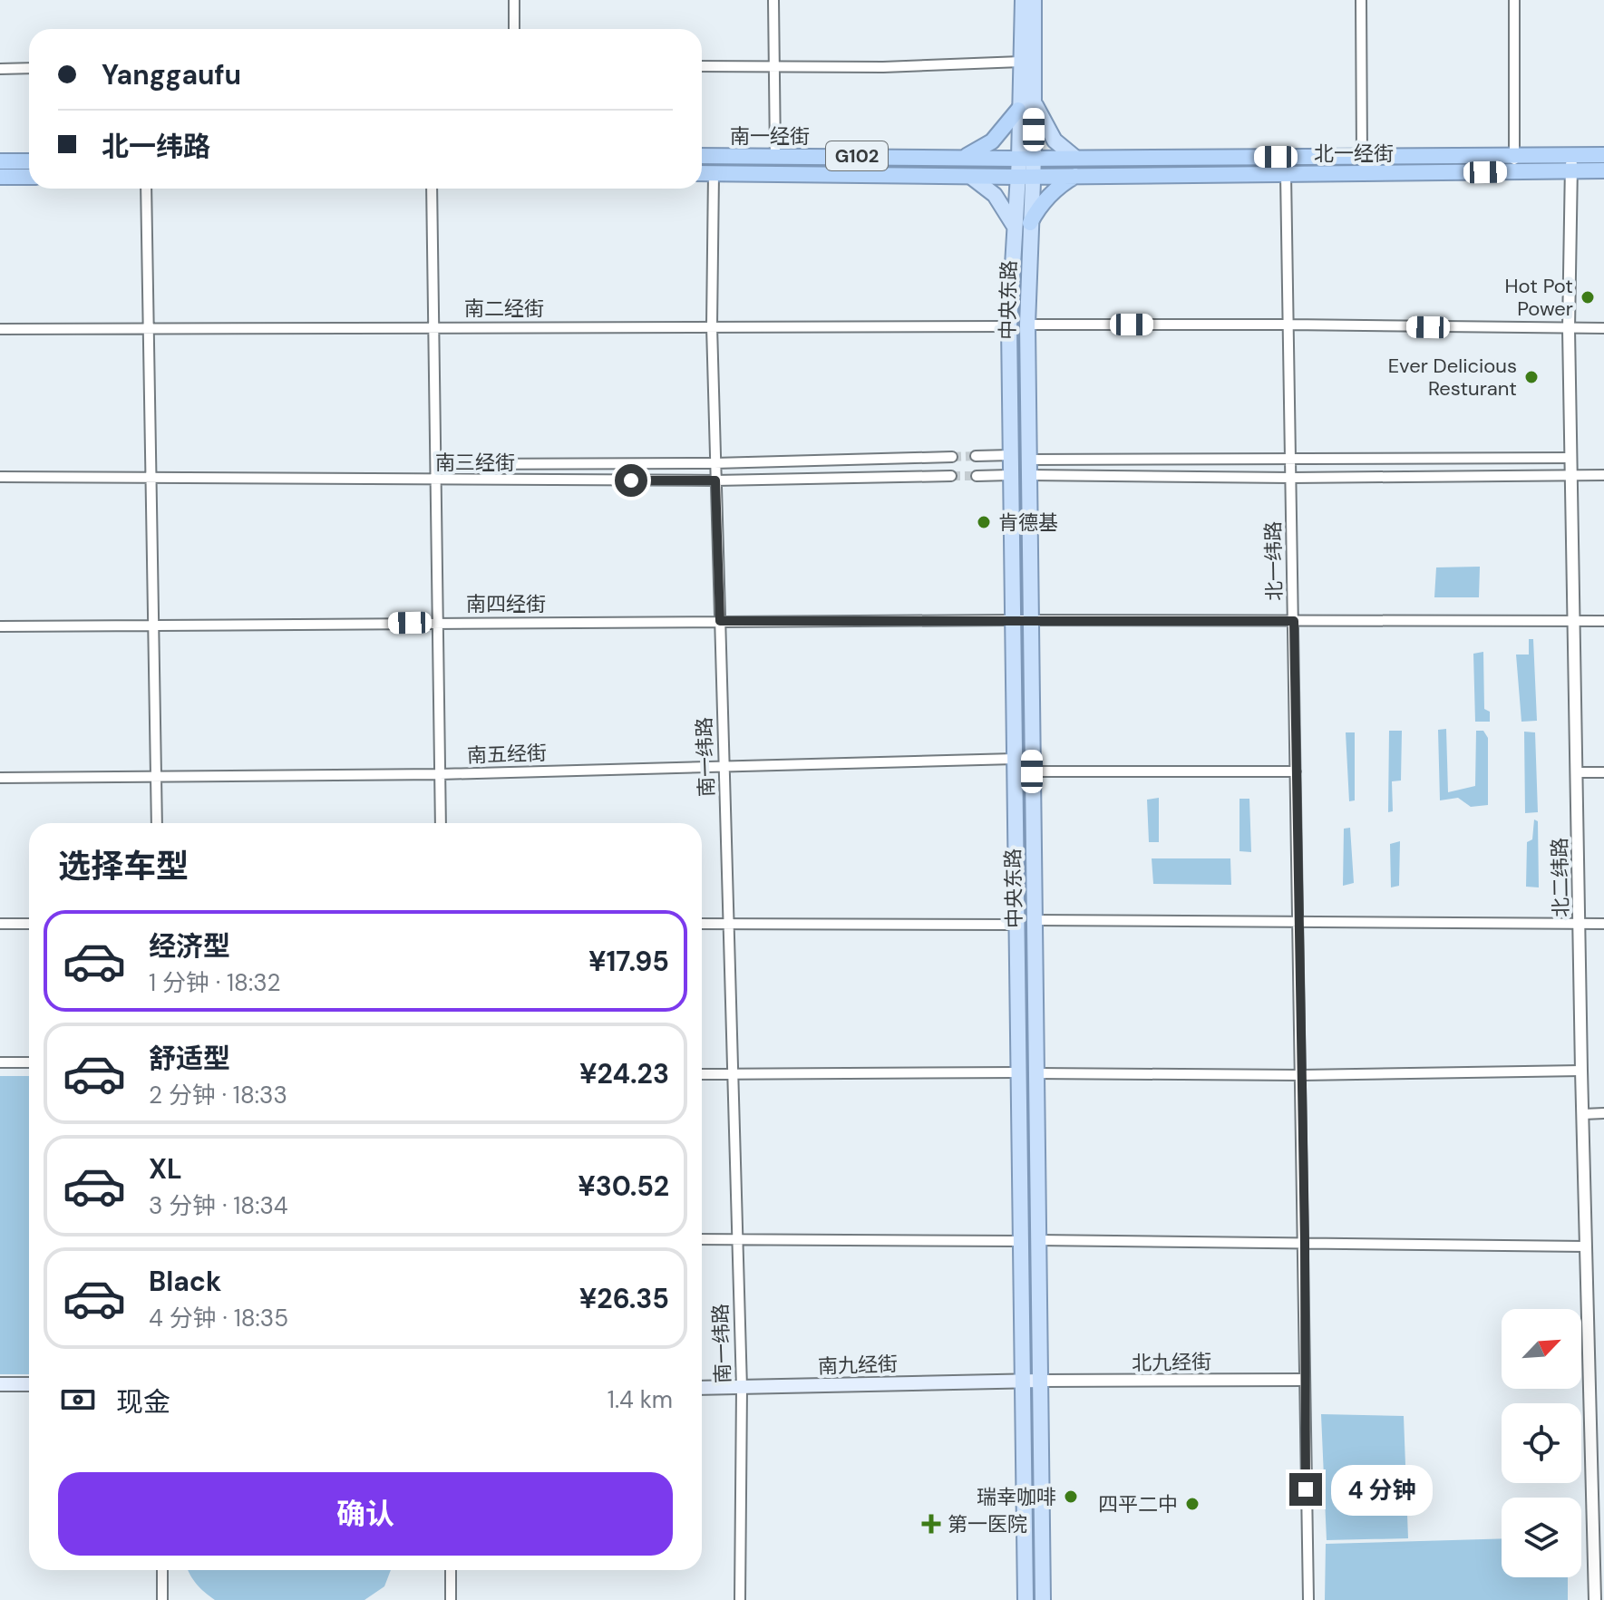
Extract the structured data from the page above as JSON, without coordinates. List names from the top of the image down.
{
  "streets": {
    "highway": ["南一经街", "北一经街", "G102"],
    "main road": ["中央东路", "南九经街"],
    "street": [
      "南二经街",
      "南三经街",
      "北一纬路",
      "南四经街",
      "南五经街",
      "南一纬路",
      "北二纬路",
      "北九经街"
    ]
  },
  "crossings": [
    ["南一经街", "北一经街"],
    ["南一经街", "中央东路"],
    ["南一经街", "南一纬路"],
    ["北一经街", "中央东路"],
    ["北一经街", "北一纬路"],
    ["北一经街", "北二纬路"],
    ["中央东路", "南二经街"],
    ["中央东路", "南四经街"],
    ["中央东路", "南五经街"],
    ["中央东路", "北九经街"],
    ["中央东路", "南九经街"],
    ["南二经街", "南一纬路"],
    ["南三经街", "南一纬路"],
    ["北一纬路", "南四经街"],
    ["北一纬路", "北九经街"],
    ["南四经街", "南一纬路"],
    ["南四经街", "北二纬路"],
    ["南五经街", "南一纬路"],
    ["南一纬路", "南九经街"],
    ["北九经街", "南九经街"]
  ],
  "places": {
    "other": [
      "Hot Pot Power",
      "Ever Delicious Resturant",
      "肯德基",
      "瑞幸咖啡",
      "四平二中"
    ],
    "health": ["第一医院"]
  },
  "north": "top right",
  "page": {
    "banner": ["Yanggaufu", "北一纬路"],
    "heading": "选择车型",
    "list": [
      {
        "name": "经济型",
        "note": "1 分钟 · 18:32",
        "value": "¥17.95"
      },
      {
        "name": "舒适型",
        "note": "2 分钟 · 18:33",
        "value": "¥24.23"
      },
      {
        "name": "XL",
        "note": "3 分钟 · 18:34",
        "value": "¥30.52"
      },
      {
        "name": "Black",
        "note": "4 分钟 · 18:35",
        "value": "¥26.35"
      }
    ],
    "pay": ["现金", "1.4 km"],
    "buttons": "确认",
    "bubble": "4 分钟"
  }
}
